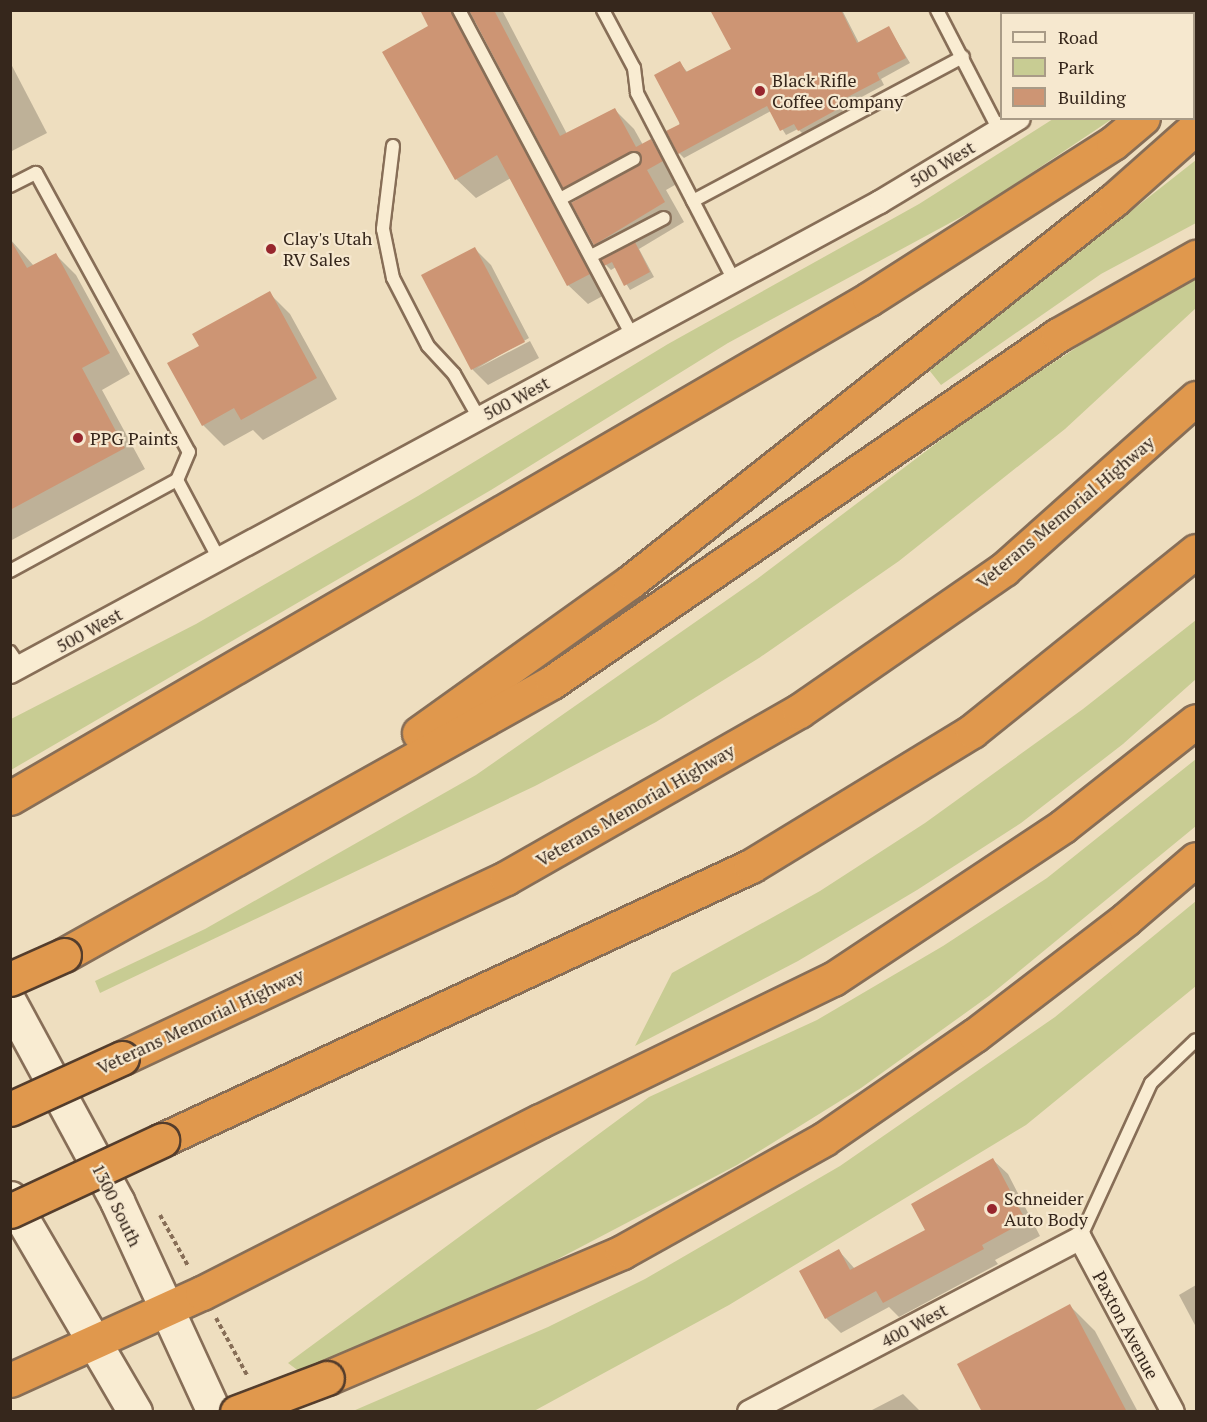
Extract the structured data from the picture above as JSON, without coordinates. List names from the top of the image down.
{
  "streets": {
    "highway": ["Veterans Memorial Highway"],
    "main road": ["1300 South"],
    "street": ["500 West", "400 West", "Paxton Avenue"]
  },
  "crossings": [
    ["400 West", "Paxton Avenue"]
  ],
  "places": [
    "Black Rifle Coffee Company",
    "Clay's Utah RV Sales",
    "PPG Paints",
    "Schneider Auto Body"
  ],
  "legend": ["Road", "Park", "Building"]
}
